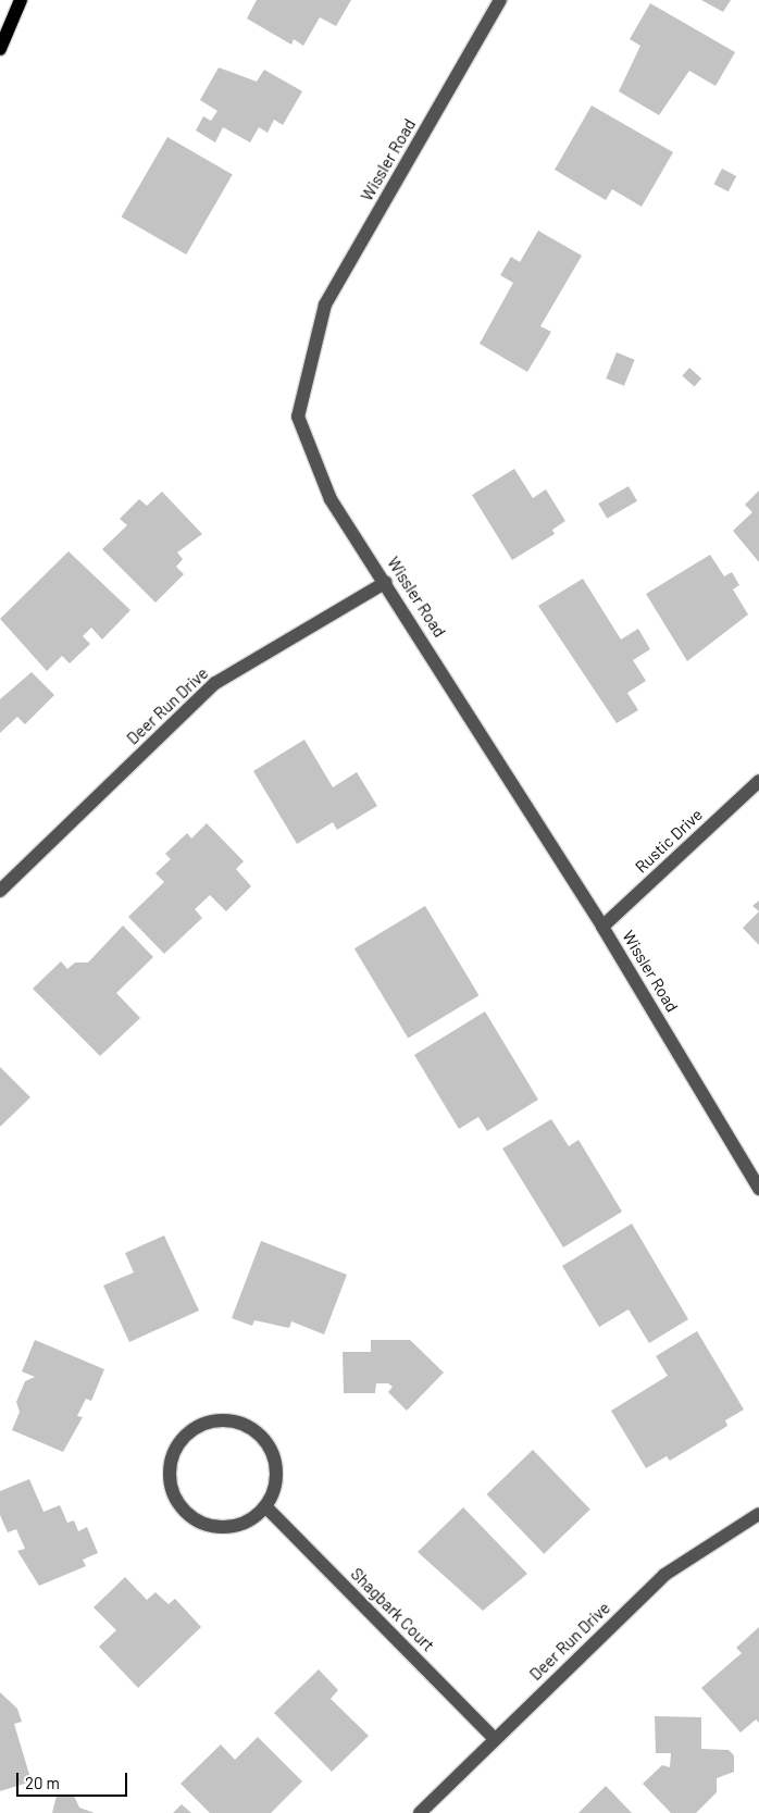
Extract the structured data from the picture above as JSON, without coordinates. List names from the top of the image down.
{
  "streets": {
    "street": [
      "Wissler Road",
      "Deer Run Drive",
      "Rustic Drive",
      "Shagbark Court"
    ]
  },
  "crossings": [
    ["Wissler Road", "Deer Run Drive"],
    ["Wissler Road", "Rustic Drive"],
    ["Deer Run Drive", "Shagbark Court"]
  ],
  "scale_bar": "20 m"
}
